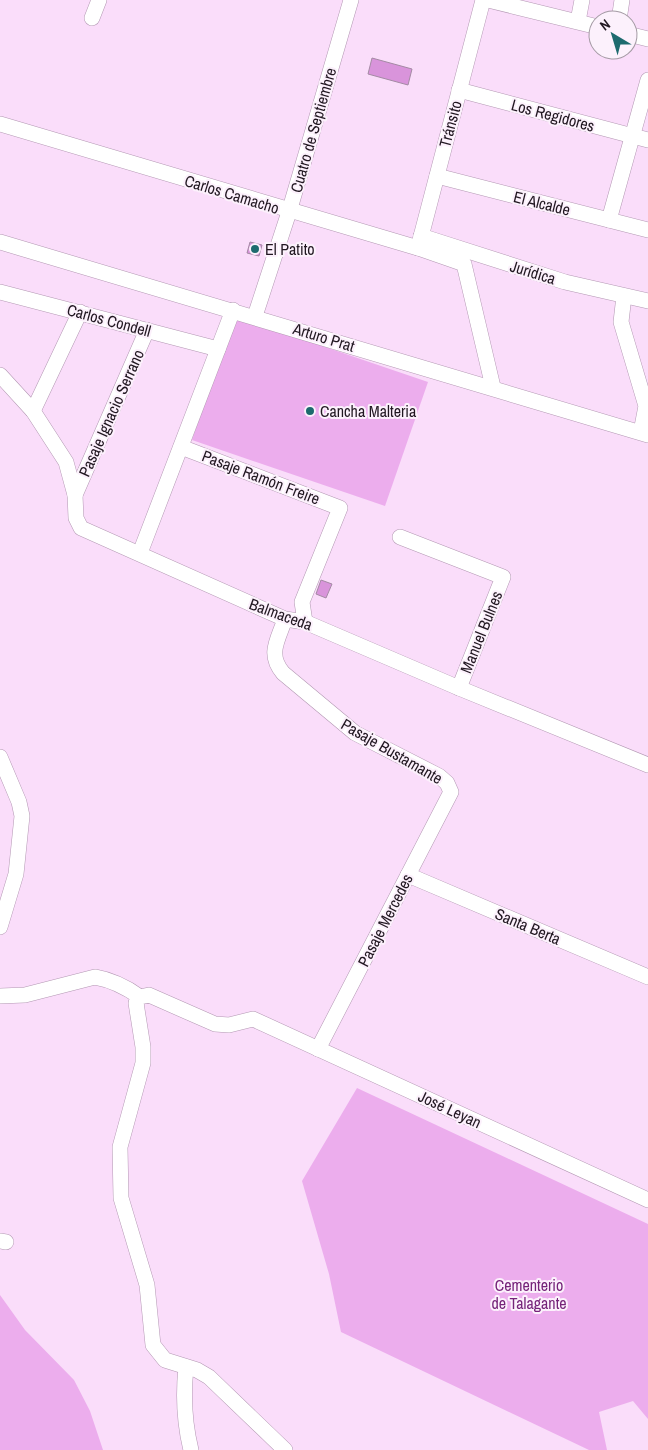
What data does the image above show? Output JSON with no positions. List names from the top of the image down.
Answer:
{
  "streets": {
    "street": [
      "Los Regidores",
      "Tránsito",
      "Cuatro de Septiembre",
      "Carlos Camacho",
      "El Alcalde",
      "Jurídica",
      "Carlos Condell",
      "Arturo Prat",
      "Pasaje Ignacio Serrano",
      "Pasaje Ramón Freire",
      "Balmaceda",
      "Manuel Bulnes",
      "Pasaje Bustamante",
      "Pasaje Mercedes",
      "Santa Berta",
      "José Leyan"
    ]
  },
  "crossings": [
    ["Los Regidores", "Tránsito"],
    ["Tránsito", "Carlos Camacho"],
    ["Tránsito", "El Alcalde"],
    ["Tránsito", "Jurídica"],
    ["Cuatro de Septiembre", "Carlos Camacho"],
    ["Cuatro de Septiembre", "Arturo Prat"],
    ["Carlos Camacho", "Jurídica"],
    ["Carlos Camacho", "Arturo Prat"],
    ["Carlos Condell", "Pasaje Ignacio Serrano"],
    ["Pasaje Ignacio Serrano", "Balmaceda"],
    ["Pasaje Ramón Freire", "Balmaceda"],
    ["Balmaceda", "Manuel Bulnes"],
    ["Balmaceda", "Pasaje Bustamante"],
    ["Pasaje Bustamante", "Pasaje Mercedes"],
    ["Pasaje Mercedes", "Santa Berta"],
    ["Pasaje Mercedes", "José Leyan"]
  ],
  "parks": ["Cementerio de Talagante"],
  "places": ["El Patito", "Cancha Malteria"],
  "north": "top left"
}
